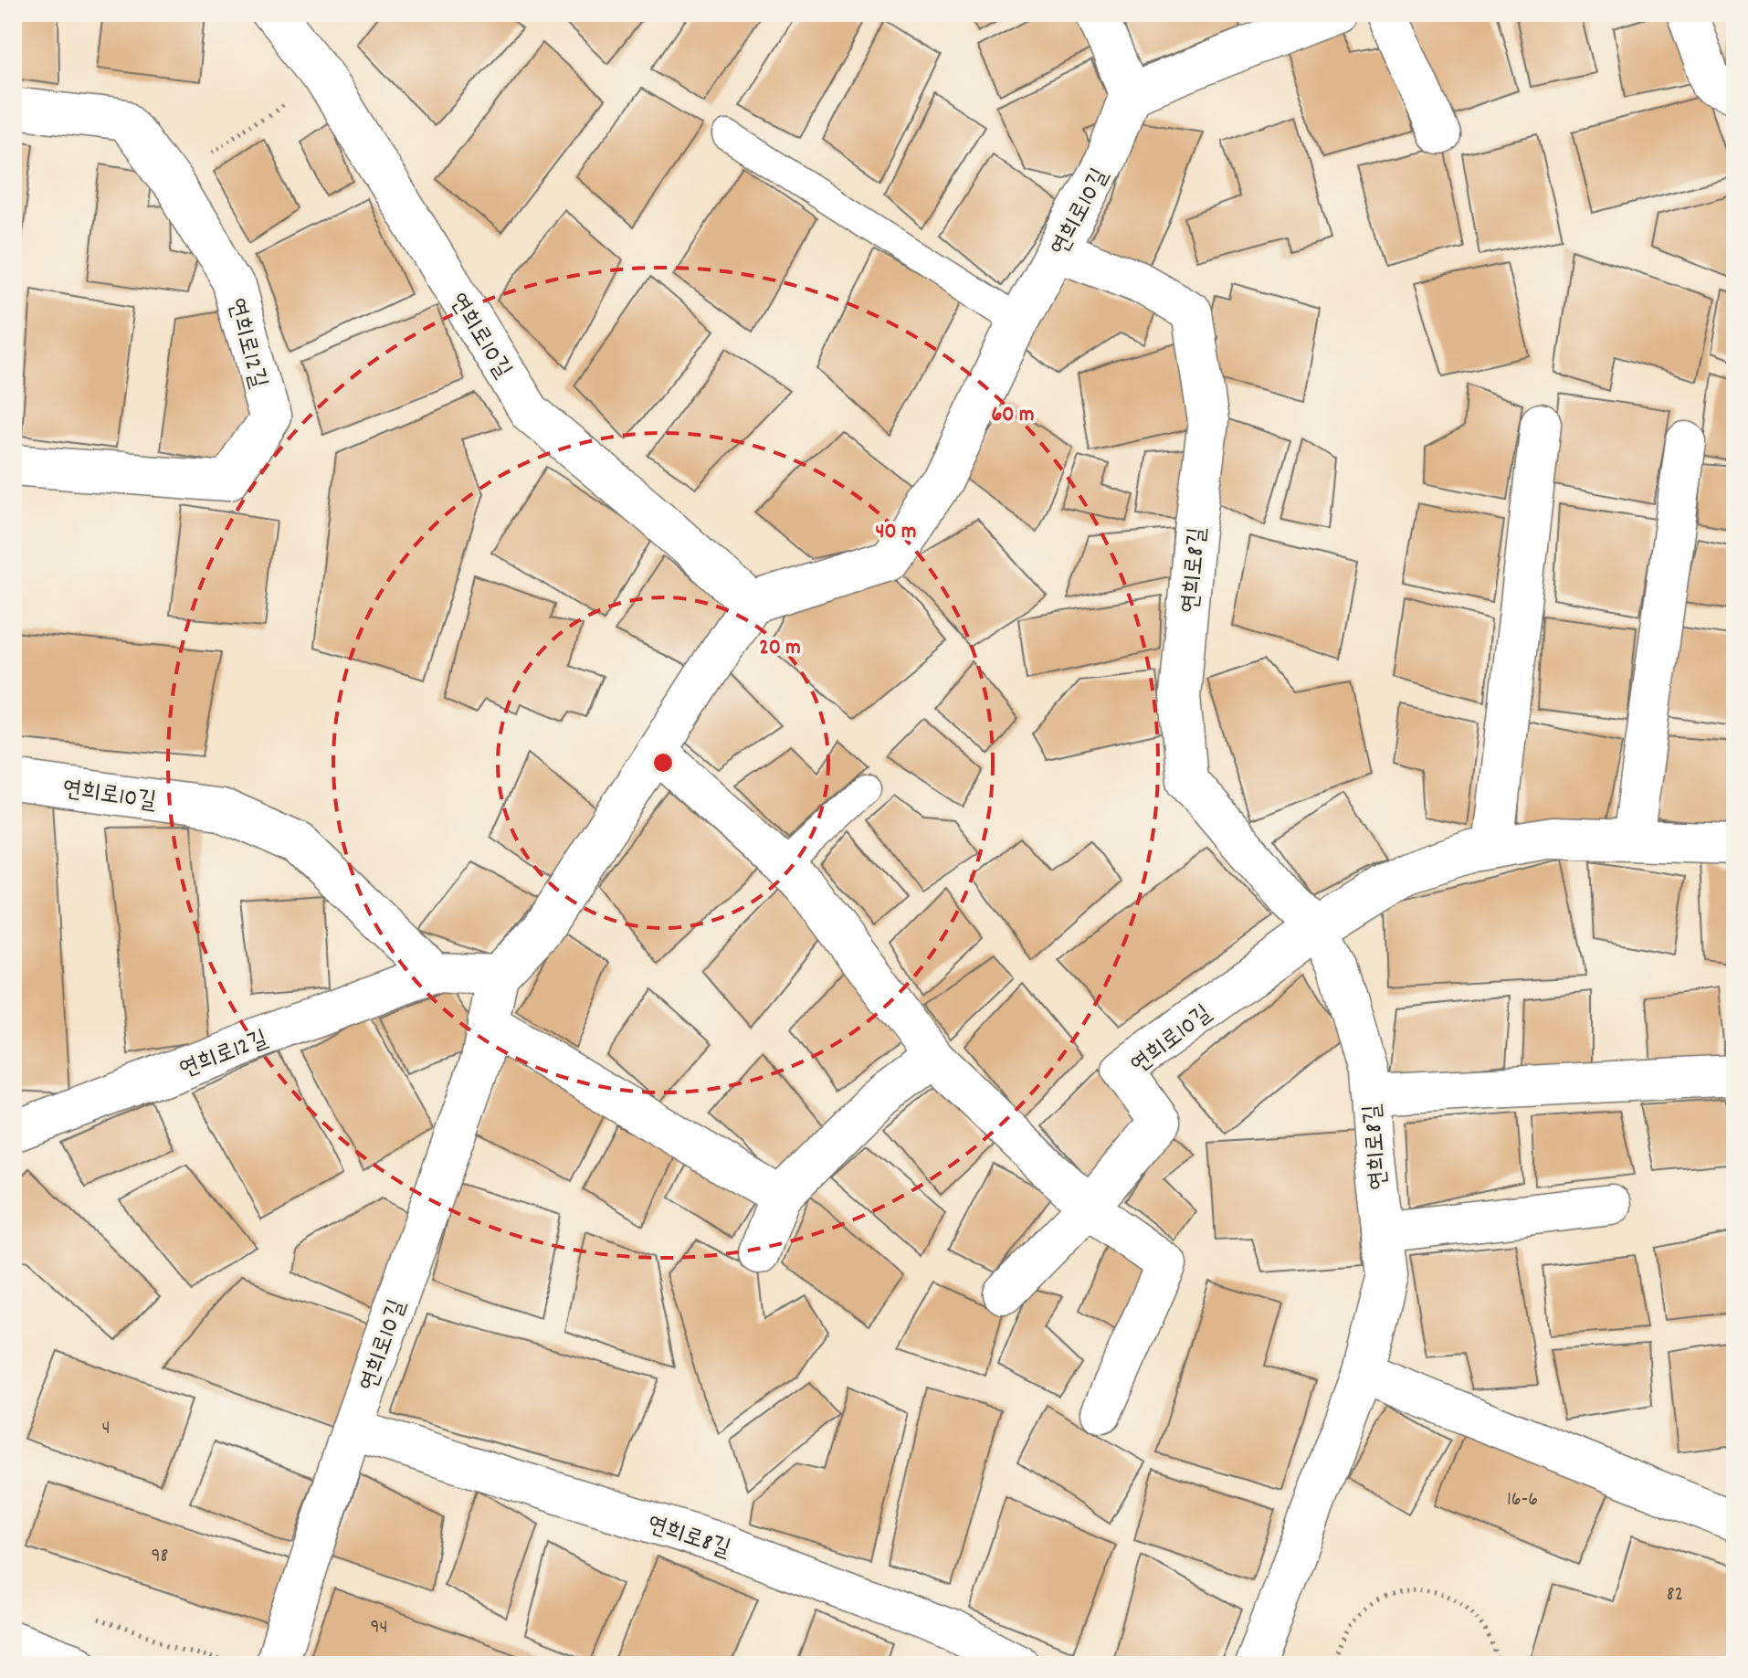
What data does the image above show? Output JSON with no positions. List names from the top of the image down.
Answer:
{
  "streets": {
    "street": ["연희로10길", "연희로12길", "연희로8길"]
  },
  "crossings": [
    ["연희로10길", "연희로12길"],
    ["연희로10길", "연희로8길"]
  ],
  "house_numbers": [
    "4",
    "16-6",
    "98",
    "82",
    "94"
  ],
  "rings": ["60 m", "40 m", "20 m"]
}
